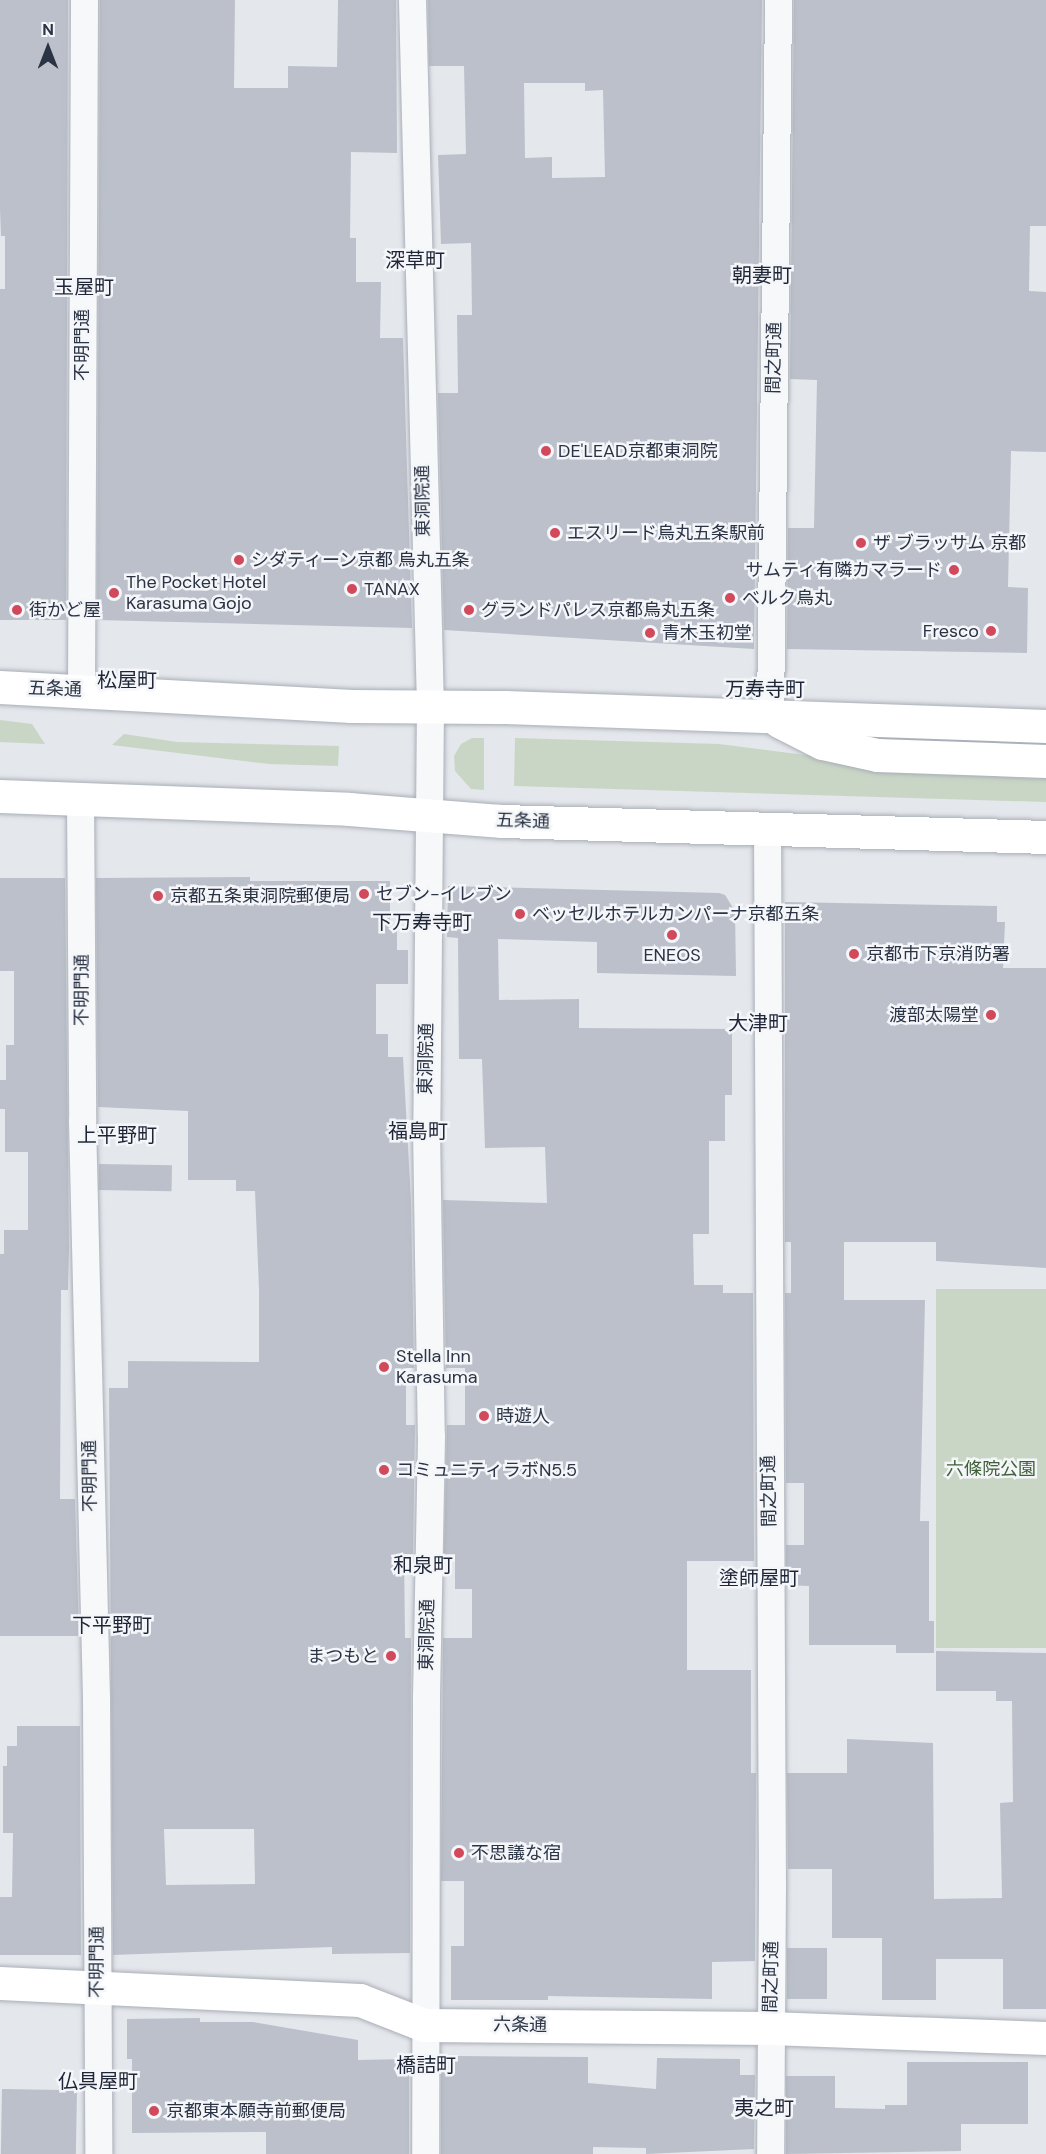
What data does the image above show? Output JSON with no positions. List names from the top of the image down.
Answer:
{
  "streets": {
    "main road": ["五条通", "六条通"],
    "street": ["不明門通", "間之町通", "東洞院通"]
  },
  "crossings": [
    ["不明門通", "五条通"],
    ["不明門通", "六条通"],
    ["間之町通", "五条通"],
    ["間之町通", "六条通"],
    ["東洞院通", "五条通"],
    ["東洞院通", "六条通"]
  ],
  "districts": [
    "深草町",
    "朝妻町",
    "玉屋町",
    "松屋町",
    "万寿寺町",
    "下万寿寺町",
    "大津町",
    "福島町",
    "上平野町",
    "和泉町",
    "塗師屋町",
    "下平野町",
    "橋詰町",
    "仏具屋町",
    "夷之町"
  ],
  "parks": ["六條院公園"],
  "places": [
    "DE'LEAD京都東洞院",
    "エスリード烏丸五条駅前",
    "ザ ブラッサム 京都",
    "シダティーン京都 烏丸五条",
    "サムティ有隣カマラード",
    "TANAX",
    "The Pocket Hotel Karasuma Gojo",
    "ベルク烏丸",
    "街かど屋",
    "グランドパレス京都烏丸五条",
    "Fresco",
    "青木玉初堂",
    "セブン-イレブン",
    "京都五条東洞院郵便局",
    "ベッセルホテルカンパーナ京都五条",
    "ENEOS",
    "京都市下京消防署",
    "渡部太陽堂",
    "Stella Inn Karasuma",
    "時遊人",
    "コミュニティラボN5.5",
    "まつもと",
    "不思議な宿",
    "京都東本願寺前郵便局"
  ],
  "north": "top"
}
